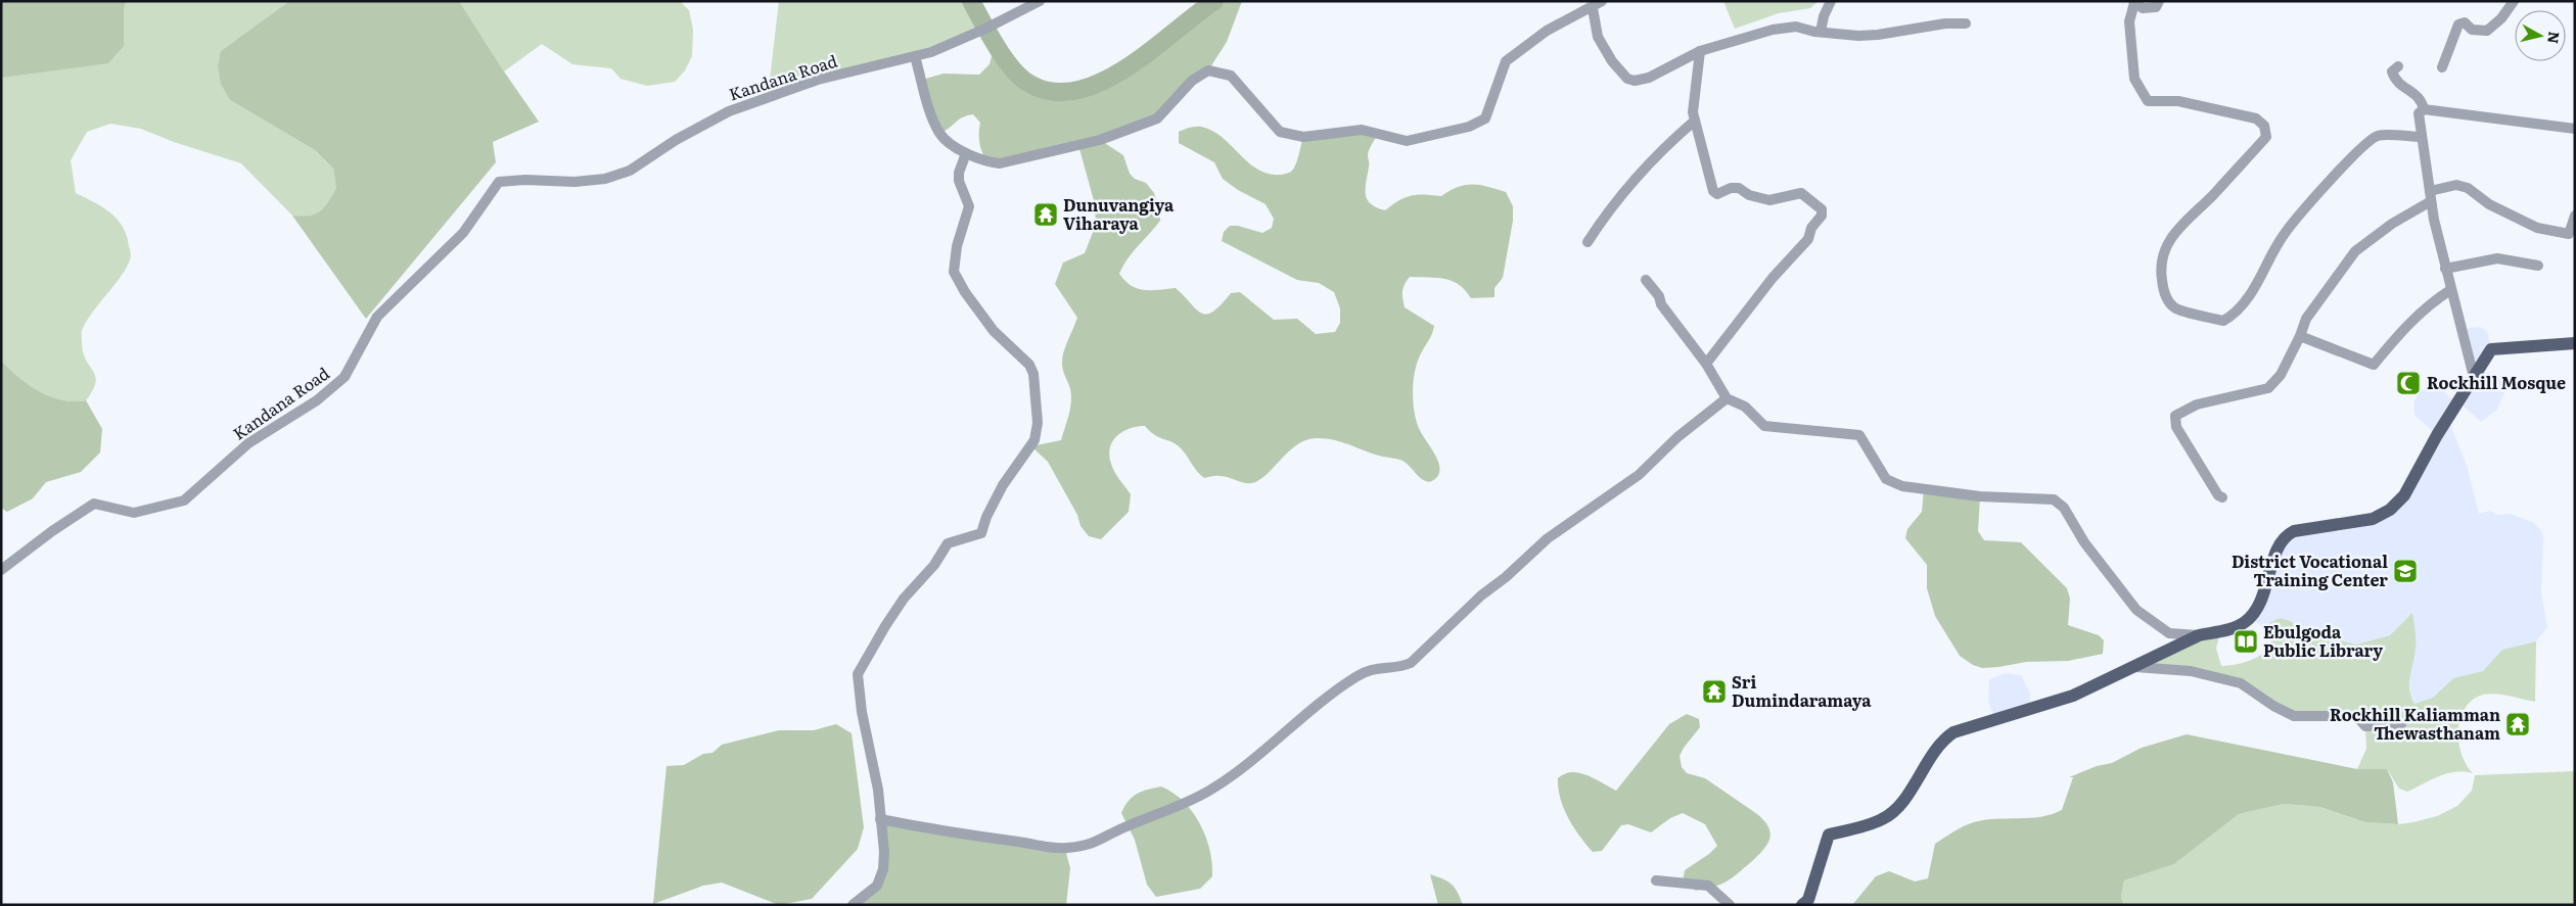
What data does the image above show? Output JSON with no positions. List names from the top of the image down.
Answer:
{
  "streets": {
    "street": ["Kandana Road"]
  },
  "places": {
    "temple": ["Dunuvangiya Viharaya", "Sri Dumindaramaya", "Rockhill Kaliamman Thewasthanam"],
    "mosque": ["Rockhill Mosque"],
    "school or university": ["District Vocational Training Center"],
    "library": ["Ebulgoda Public Library"]
  },
  "north": "right"
}
